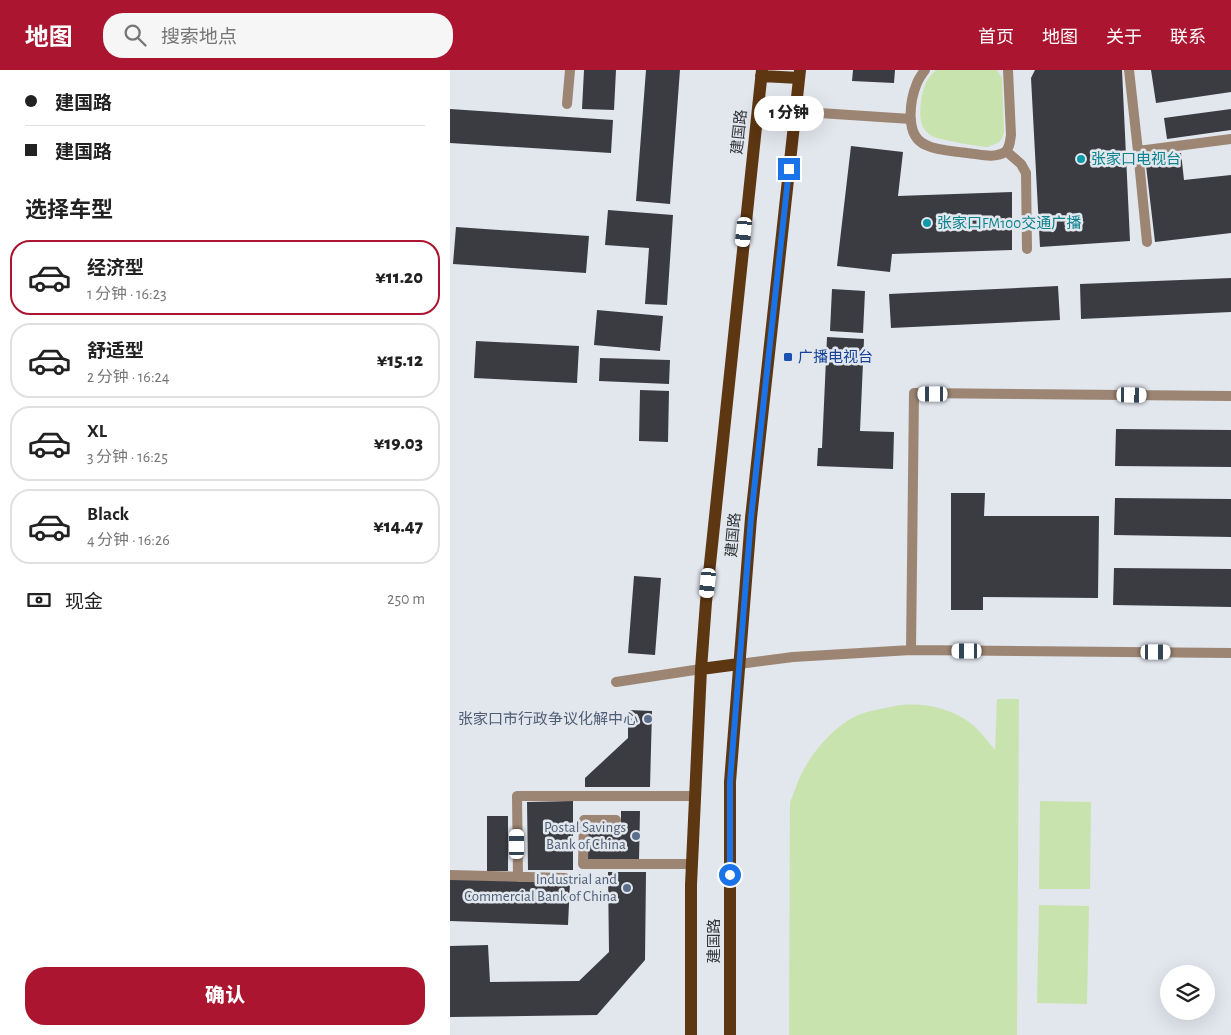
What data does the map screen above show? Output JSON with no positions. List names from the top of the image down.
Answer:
{
  "streets": {
    "main road": ["建国路"]
  },
  "places": {
    "other": [
      "张家口电视台",
      "张家口FM100交通广播",
      "张家口市行政争议化解中心",
      "Postal Savings Bank of China",
      "Industrial and Commercial Bank of China"
    ],
    "transit": ["广播电视台"]
  },
  "page": {
    "header": "地图",
    "search": "搜索地点",
    "nav": [
      "首页",
      "地图",
      "关于",
      "联系"
    ],
    "banner": ["建国路", "建国路"],
    "bubble": "1 分钟",
    "heading": "选择车型",
    "list": [
      {
        "name": "经济型",
        "note": "1 分钟 · 16:23",
        "value": "¥11.20"
      },
      {
        "name": "舒适型",
        "note": "2 分钟 · 16:24",
        "value": "¥15.12"
      },
      {
        "name": "XL",
        "note": "3 分钟 · 16:25",
        "value": "¥19.03"
      },
      {
        "name": "Black",
        "note": "4 分钟 · 16:26",
        "value": "¥14.47"
      }
    ],
    "pay": ["现金", "250 m"],
    "buttons": "确认"
  }
}
